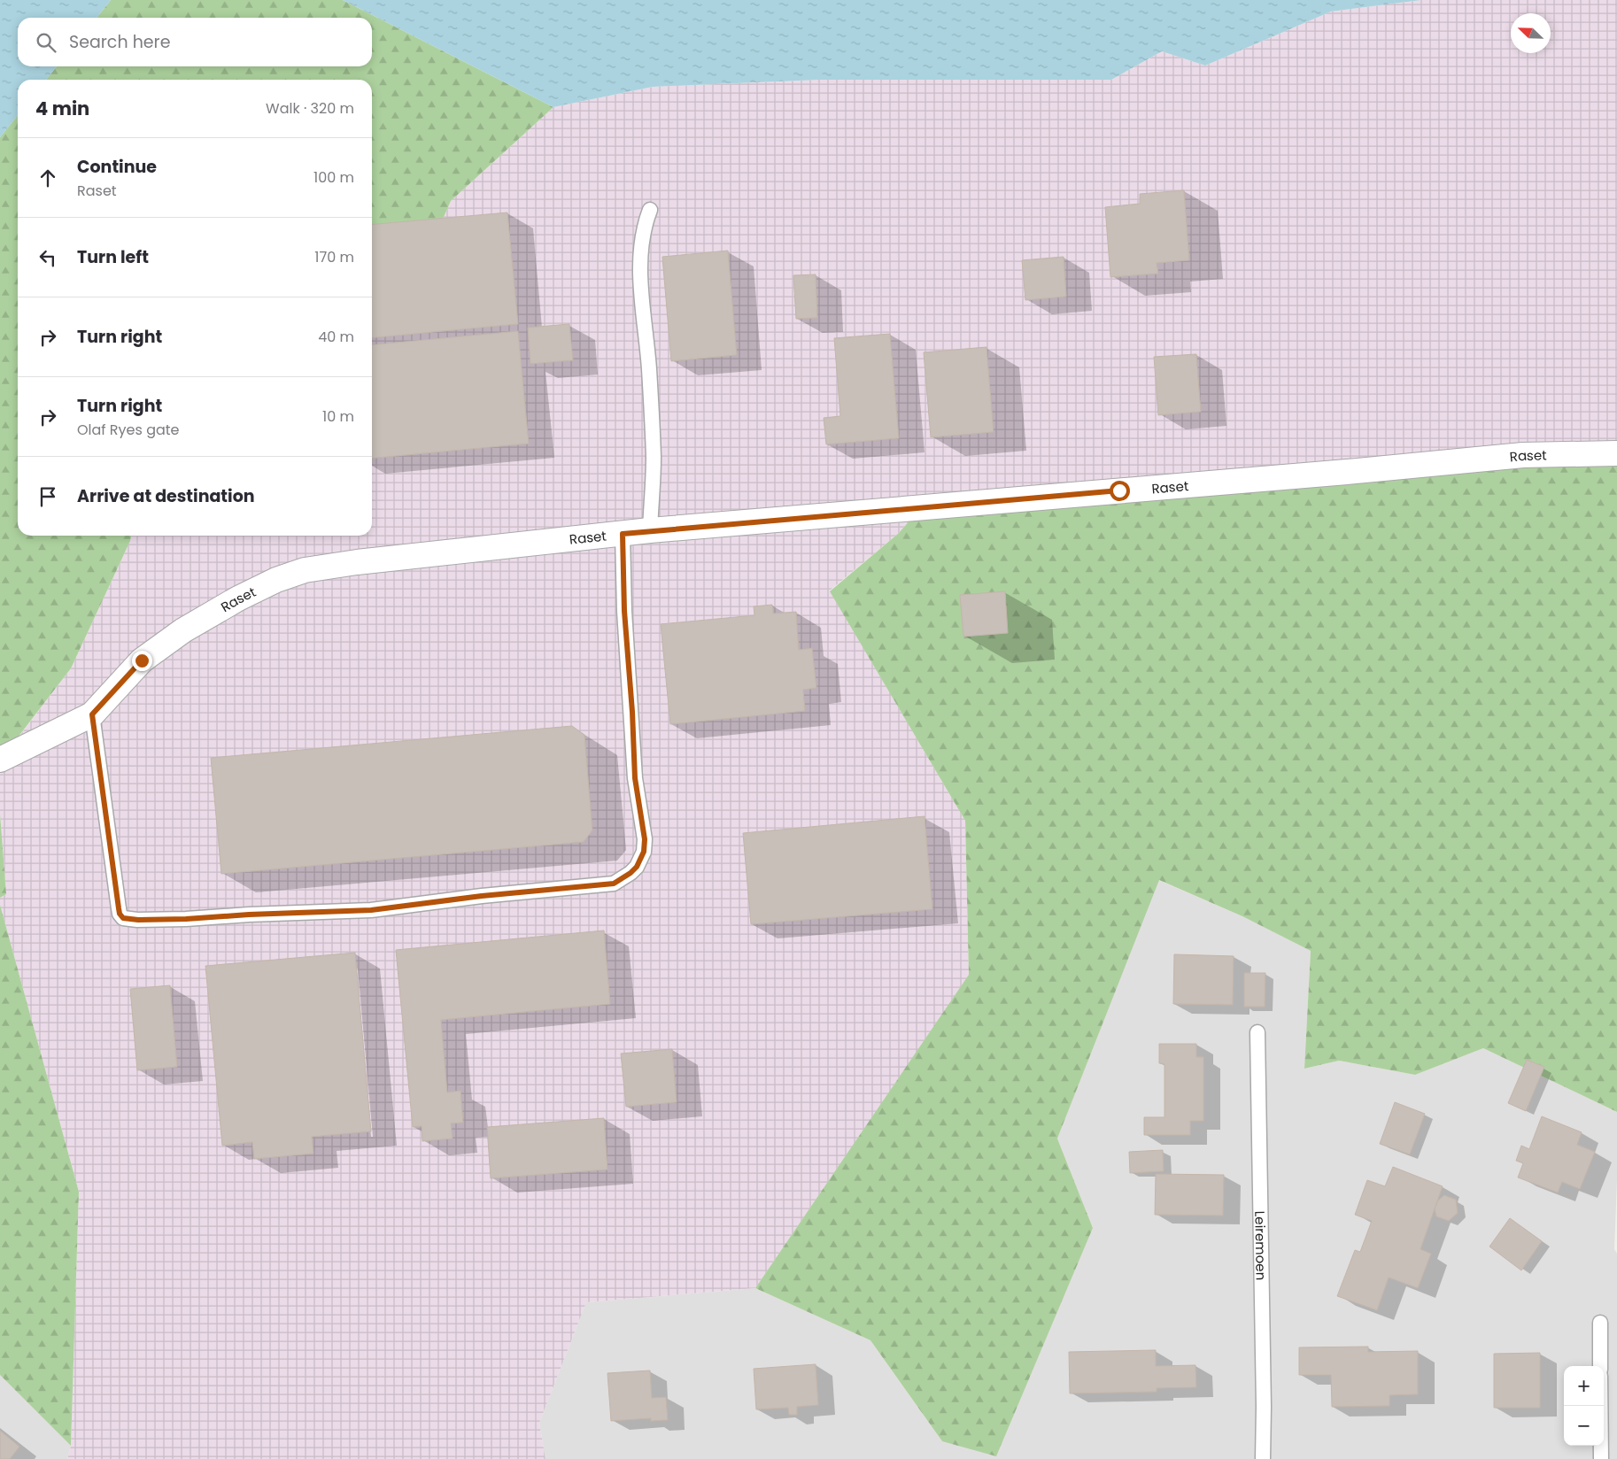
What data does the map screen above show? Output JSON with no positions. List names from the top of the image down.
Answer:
{
  "streets": {
    "street": ["Raset"],
    "lane": ["Leiremoen"]
  },
  "north": "top left",
  "page": {
    "search": "Search here",
    "heading": ["4 min", "Walk · 320 m"],
    "list": [
      ["Continue", "Raset", "100 m"],
      ["Turn left", "170 m"],
      ["Turn right", "40 m"],
      ["Turn right", "Olaf Ryes gate", "10 m"],
      "Arrive at destination"
    ],
    "map_buttons": ["+", "−"]
  }
}
